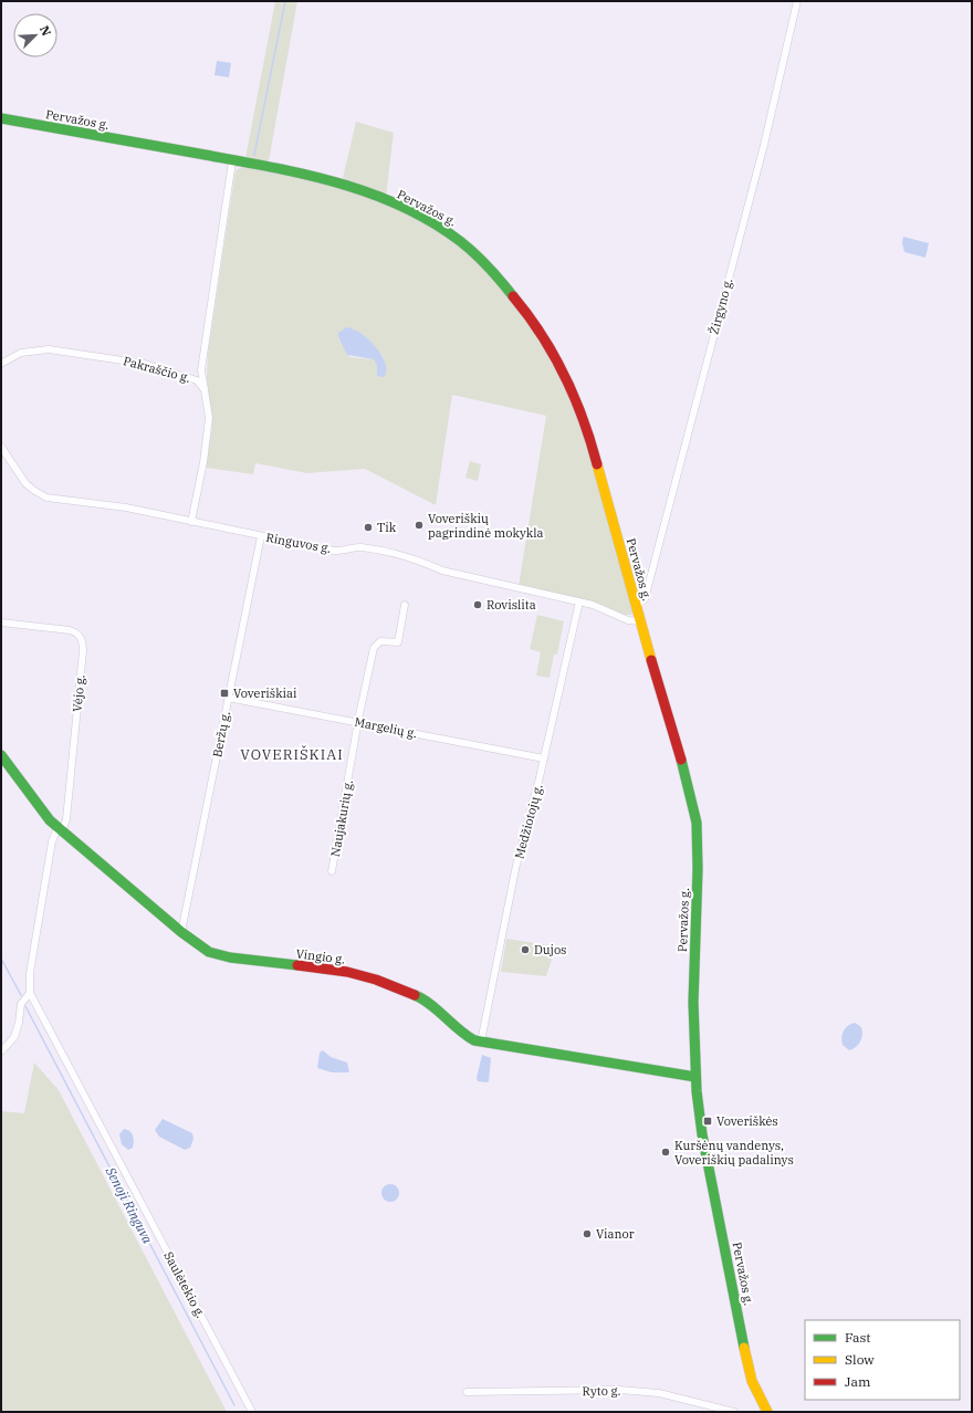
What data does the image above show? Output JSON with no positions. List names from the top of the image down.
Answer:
{
  "streets": {
    "main road": ["Pervažos g.", "Vingio g."],
    "street": [
      "Žirgyno g.",
      "Pakraščio g.",
      "Ringuvos g.",
      "Vėjo g.",
      "Margelių g.",
      "Beržų g.",
      "Naujakurių g.",
      "Medžiotojų g.",
      "Saulėtekio g.",
      "Ryto g."
    ]
  },
  "crossings": [
    ["Pervažos g.", "Žirgyno g."],
    ["Pervažos g.", "Ringuvos g."],
    ["Pervažos g.", "Vingio g."],
    ["Pakraščio g.", "Ringuvos g."],
    ["Ringuvos g.", "Beržų g."],
    ["Ringuvos g.", "Medžiotojų g."],
    ["Vėjo g.", "Vingio g."],
    ["Vėjo g.", "Saulėtekio g."],
    ["Margelių g.", "Beržų g."],
    ["Margelių g.", "Naujakurių g."],
    ["Margelių g.", "Medžiotojų g."],
    ["Beržų g.", "Vingio g."],
    ["Medžiotojų g.", "Vingio g."]
  ],
  "districts": ["VOVERIŠKIAI"],
  "water": ["Senoji Ringuva"],
  "places": {
    "other": [
      "Voveriškių pagrindinė mokykla",
      "Tik",
      "Rovislita",
      "Dujos",
      "Kuršėnų vandenys, Voveriškių padalinys",
      "Vianor"
    ],
    "transit": ["Voveriškiai", "Voveriškės"]
  },
  "legend": ["Fast", "Slow", "Jam"],
  "north": "top right"
}
